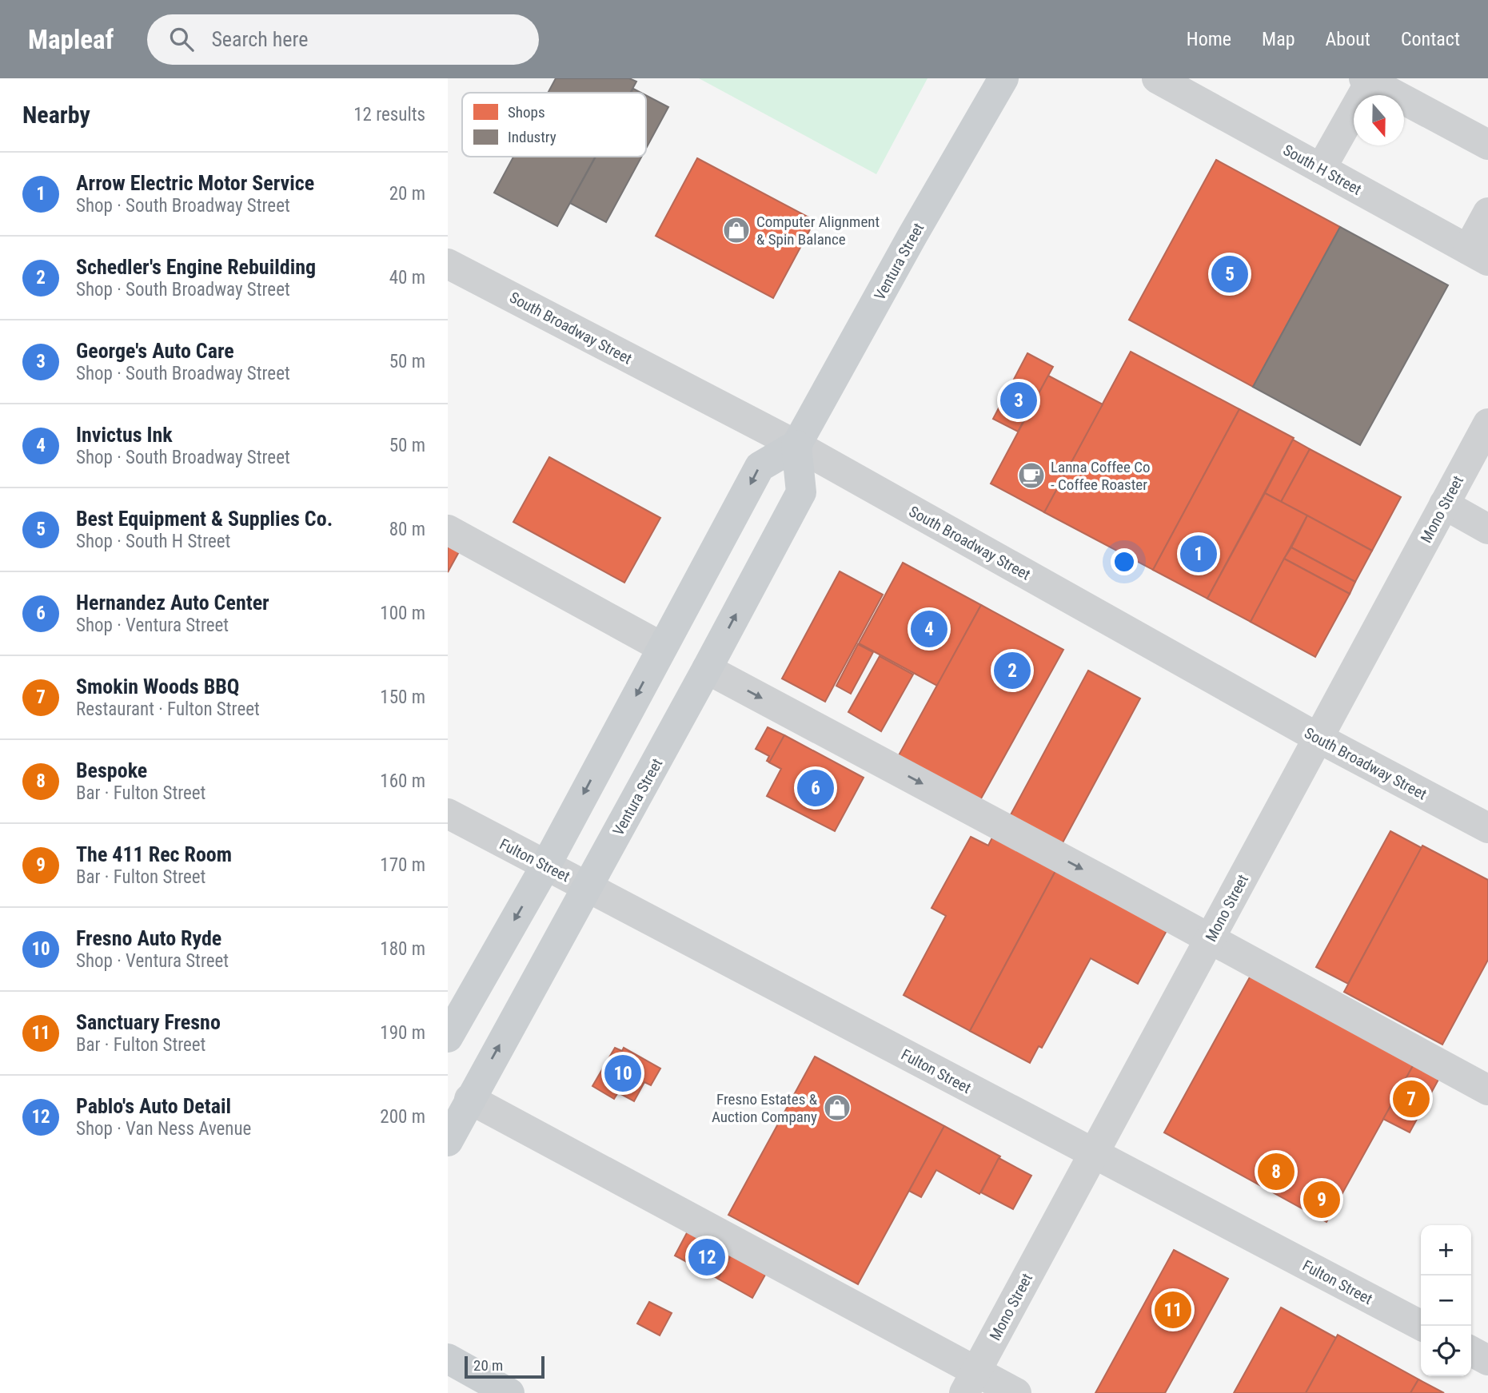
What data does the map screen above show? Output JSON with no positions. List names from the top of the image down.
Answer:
{
  "streets": {
    "main road": ["Ventura Street"],
    "street": [
      "South H Street",
      "South Broadway Street",
      "Mono Street",
      "Fulton Street"
    ]
  },
  "crossings": [
    ["Ventura Street", "South Broadway Street"],
    ["Ventura Street", "Fulton Street"],
    ["South Broadway Street", "Mono Street"],
    ["Mono Street", "Fulton Street"]
  ],
  "places": {
    "shop": ["Computer Alignment & Spin Balance", "Fresno Estates & Auction Company"],
    "cafe": ["Lanna Coffee Co - Coffee Roaster"]
  },
  "legend": ["Shops", "Industry"],
  "scale_bar": "20 m",
  "north": "bottom",
  "page": {
    "header": "Mapleaf",
    "search": "Search here",
    "nav": [
      "Home",
      "Map",
      "About",
      "Contact"
    ],
    "heading": ["Nearby", "12 results"],
    "list": [
      {
        "mark": "1",
        "name": "Arrow Electric Motor Service",
        "note": "Shop · South Broadway Street",
        "value": "20 m"
      },
      {
        "mark": "2",
        "name": "Schedler's Engine Rebuilding",
        "note": "Shop · South Broadway Street",
        "value": "40 m"
      },
      {
        "mark": "3",
        "name": "George's Auto Care",
        "note": "Shop · South Broadway Street",
        "value": "50 m"
      },
      {
        "mark": "4",
        "name": "Invictus Ink",
        "note": "Shop · South Broadway Street",
        "value": "50 m"
      },
      {
        "mark": "5",
        "name": "Best Equipment & Supplies Co.",
        "note": "Shop · South H Street",
        "value": "80 m"
      },
      {
        "mark": "6",
        "name": "Hernandez Auto Center",
        "note": "Shop · Ventura Street",
        "value": "100 m"
      },
      {
        "mark": "7",
        "name": "Smokin Woods BBQ",
        "note": "Restaurant · Fulton Street",
        "value": "150 m"
      },
      {
        "mark": "8",
        "name": "Bespoke",
        "note": "Bar · Fulton Street",
        "value": "160 m"
      },
      {
        "mark": "9",
        "name": "The 411 Rec Room",
        "note": "Bar · Fulton Street",
        "value": "170 m"
      },
      {
        "mark": "10",
        "name": "Fresno Auto Ryde",
        "note": "Shop · Ventura Street",
        "value": "180 m"
      },
      {
        "mark": "11",
        "name": "Sanctuary Fresno",
        "note": "Bar · Fulton Street",
        "value": "190 m"
      },
      {
        "mark": "12",
        "name": "Pablo's Auto Detail",
        "note": "Shop · Van Ness Avenue",
        "value": "200 m"
      }
    ],
    "pins": [
      "5",
      "3",
      "1",
      "4",
      "2",
      "6",
      "10",
      "7",
      "8",
      "9",
      "12",
      "11"
    ],
    "map_buttons": ["+", "−"],
    "scale": "20 m"
  }
}
